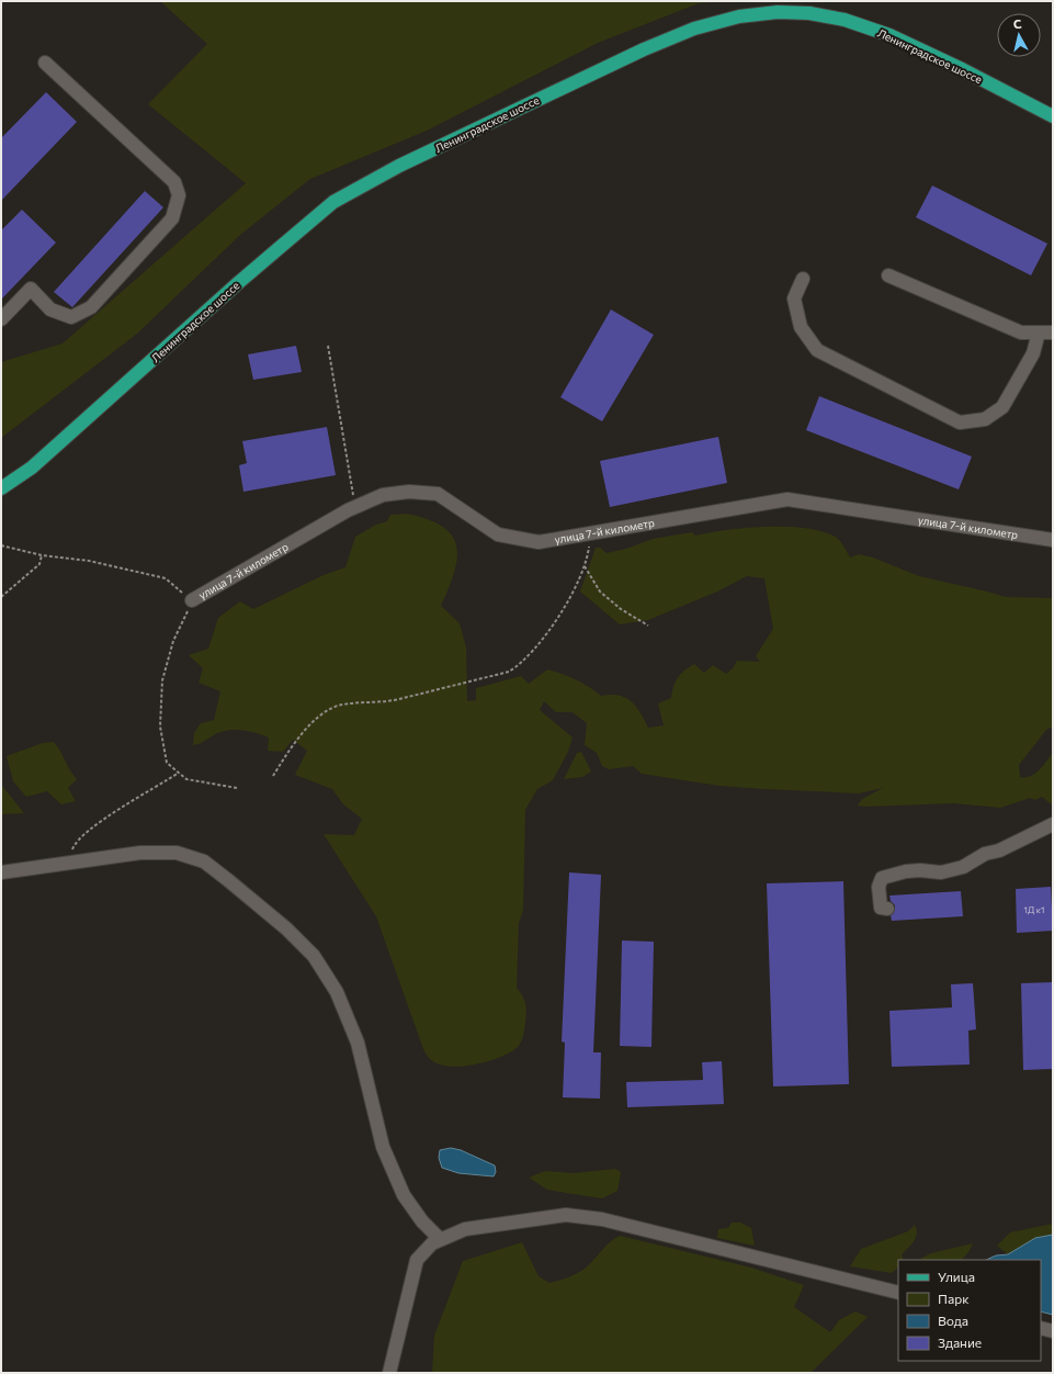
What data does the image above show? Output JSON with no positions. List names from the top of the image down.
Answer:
{
  "streets": {
    "main road": ["Ленинградское шоссе"],
    "lane": ["улица 7-й километр"]
  },
  "house_numbers": ["1Д к1"],
  "legend": [
    "Улица",
    "Парк",
    "Вода",
    "Здание"
  ],
  "north": "top"
}
